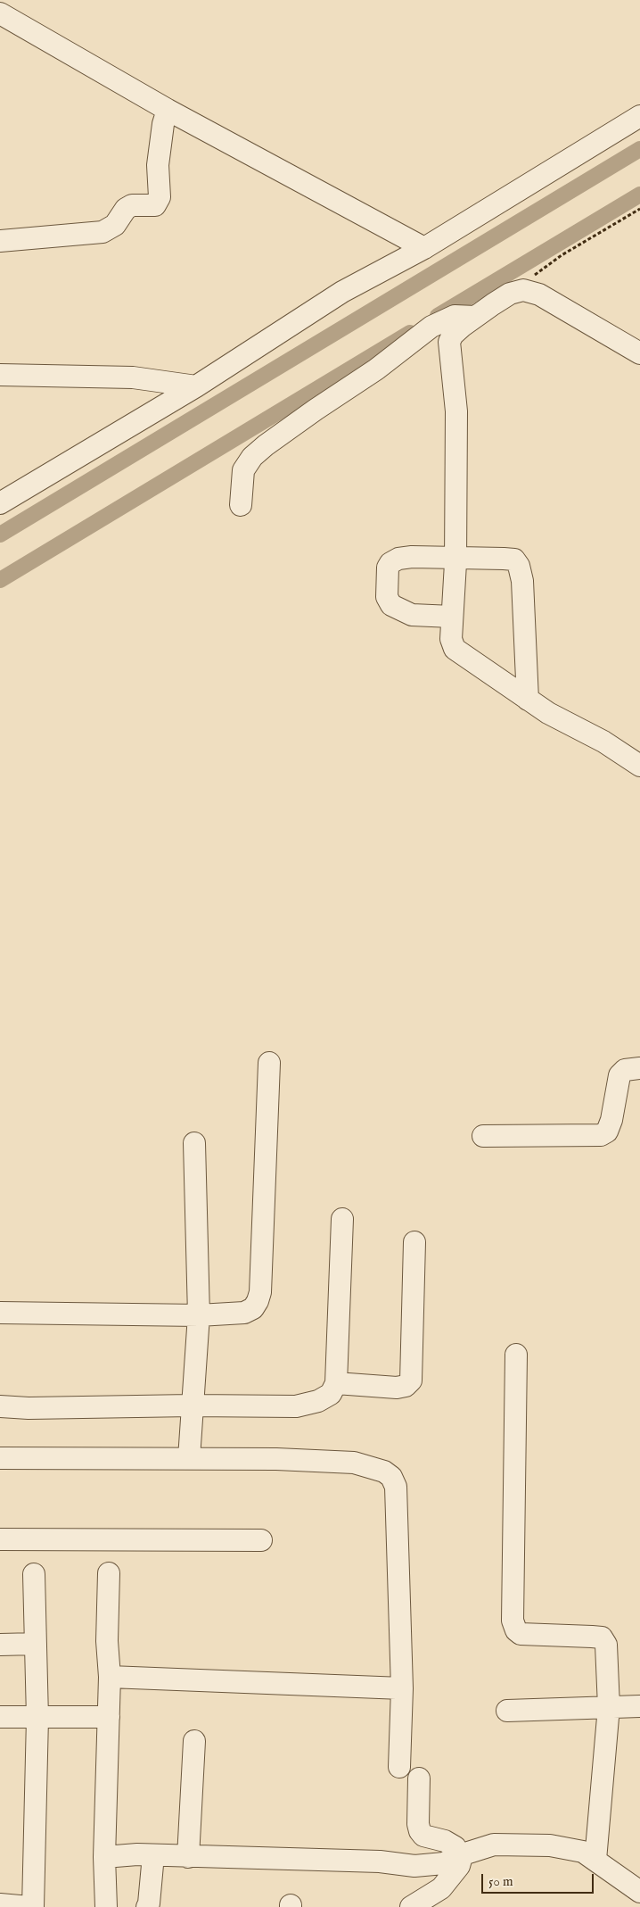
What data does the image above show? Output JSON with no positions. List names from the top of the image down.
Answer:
{
  "scale_bar": "50 m"
}
